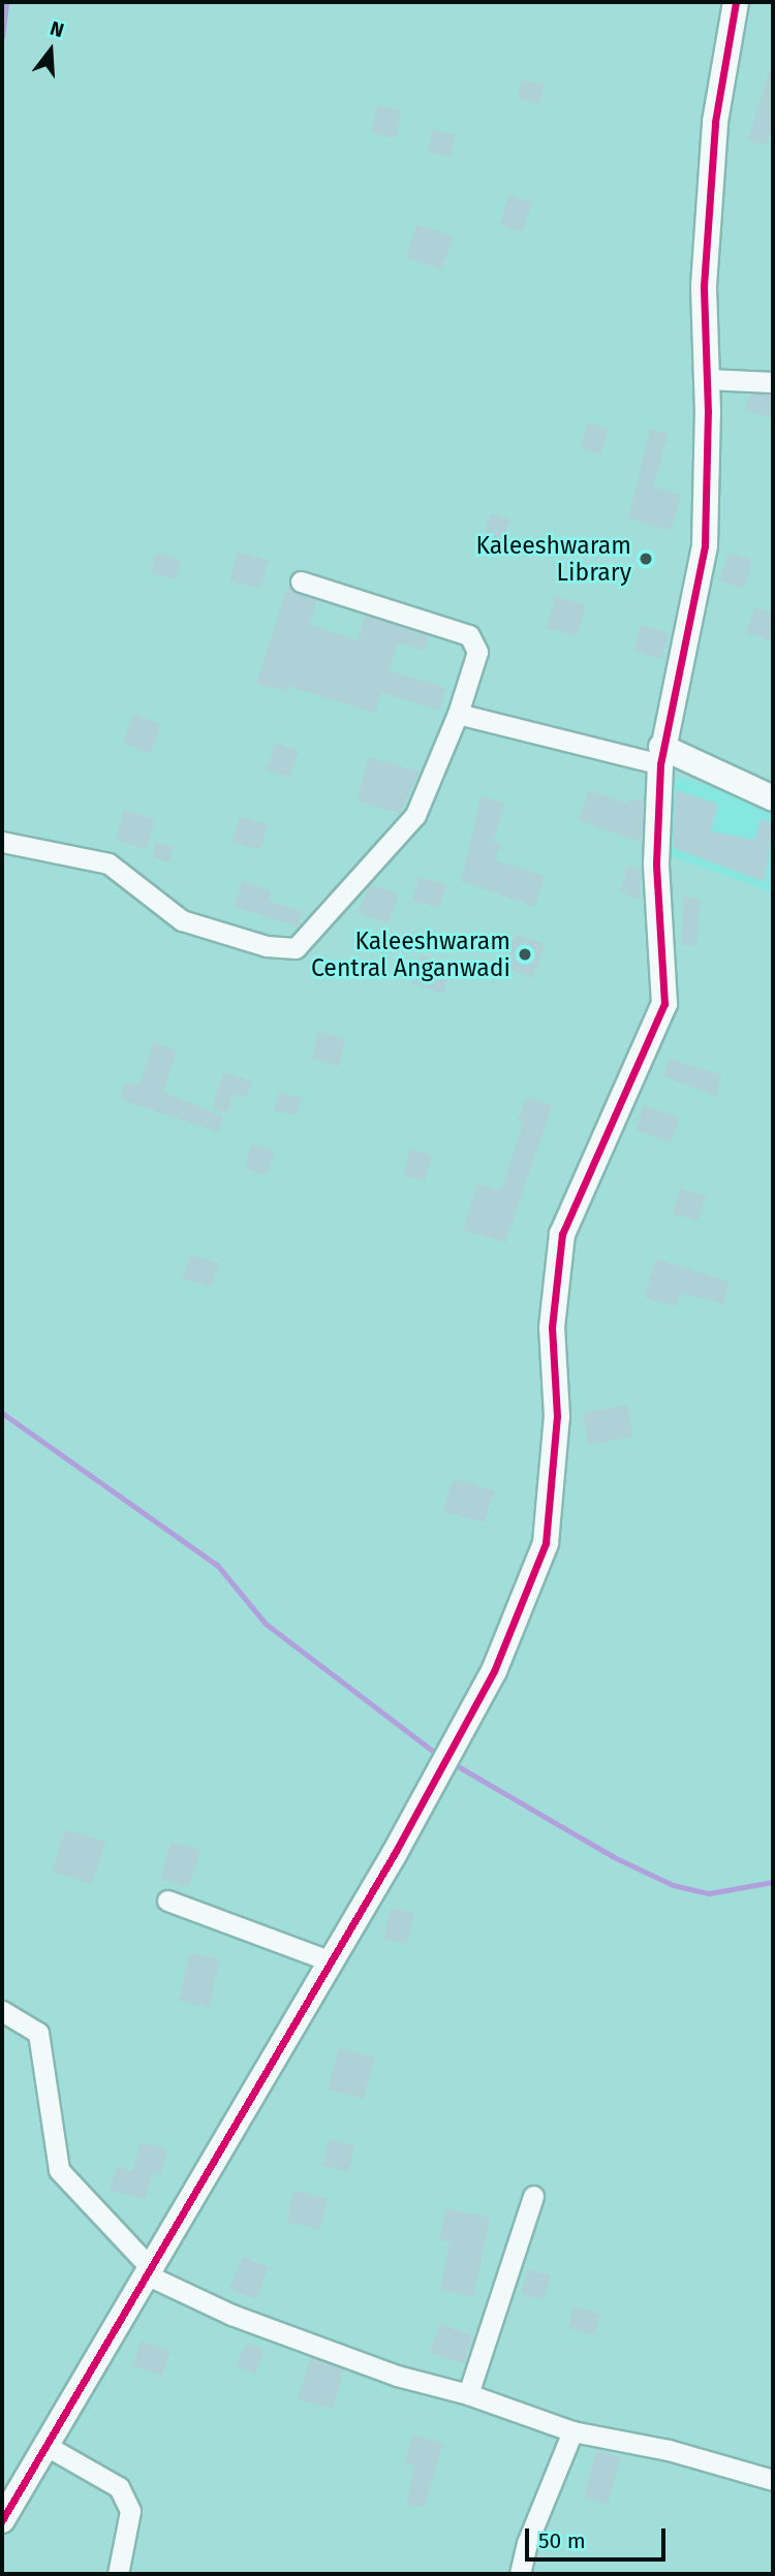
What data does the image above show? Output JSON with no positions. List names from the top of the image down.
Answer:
{
  "places": ["Kaleeshwaram Library", "Kaleeshwaram Central Anganwadi"],
  "scale_bar": "50 m",
  "north": "top"
}
